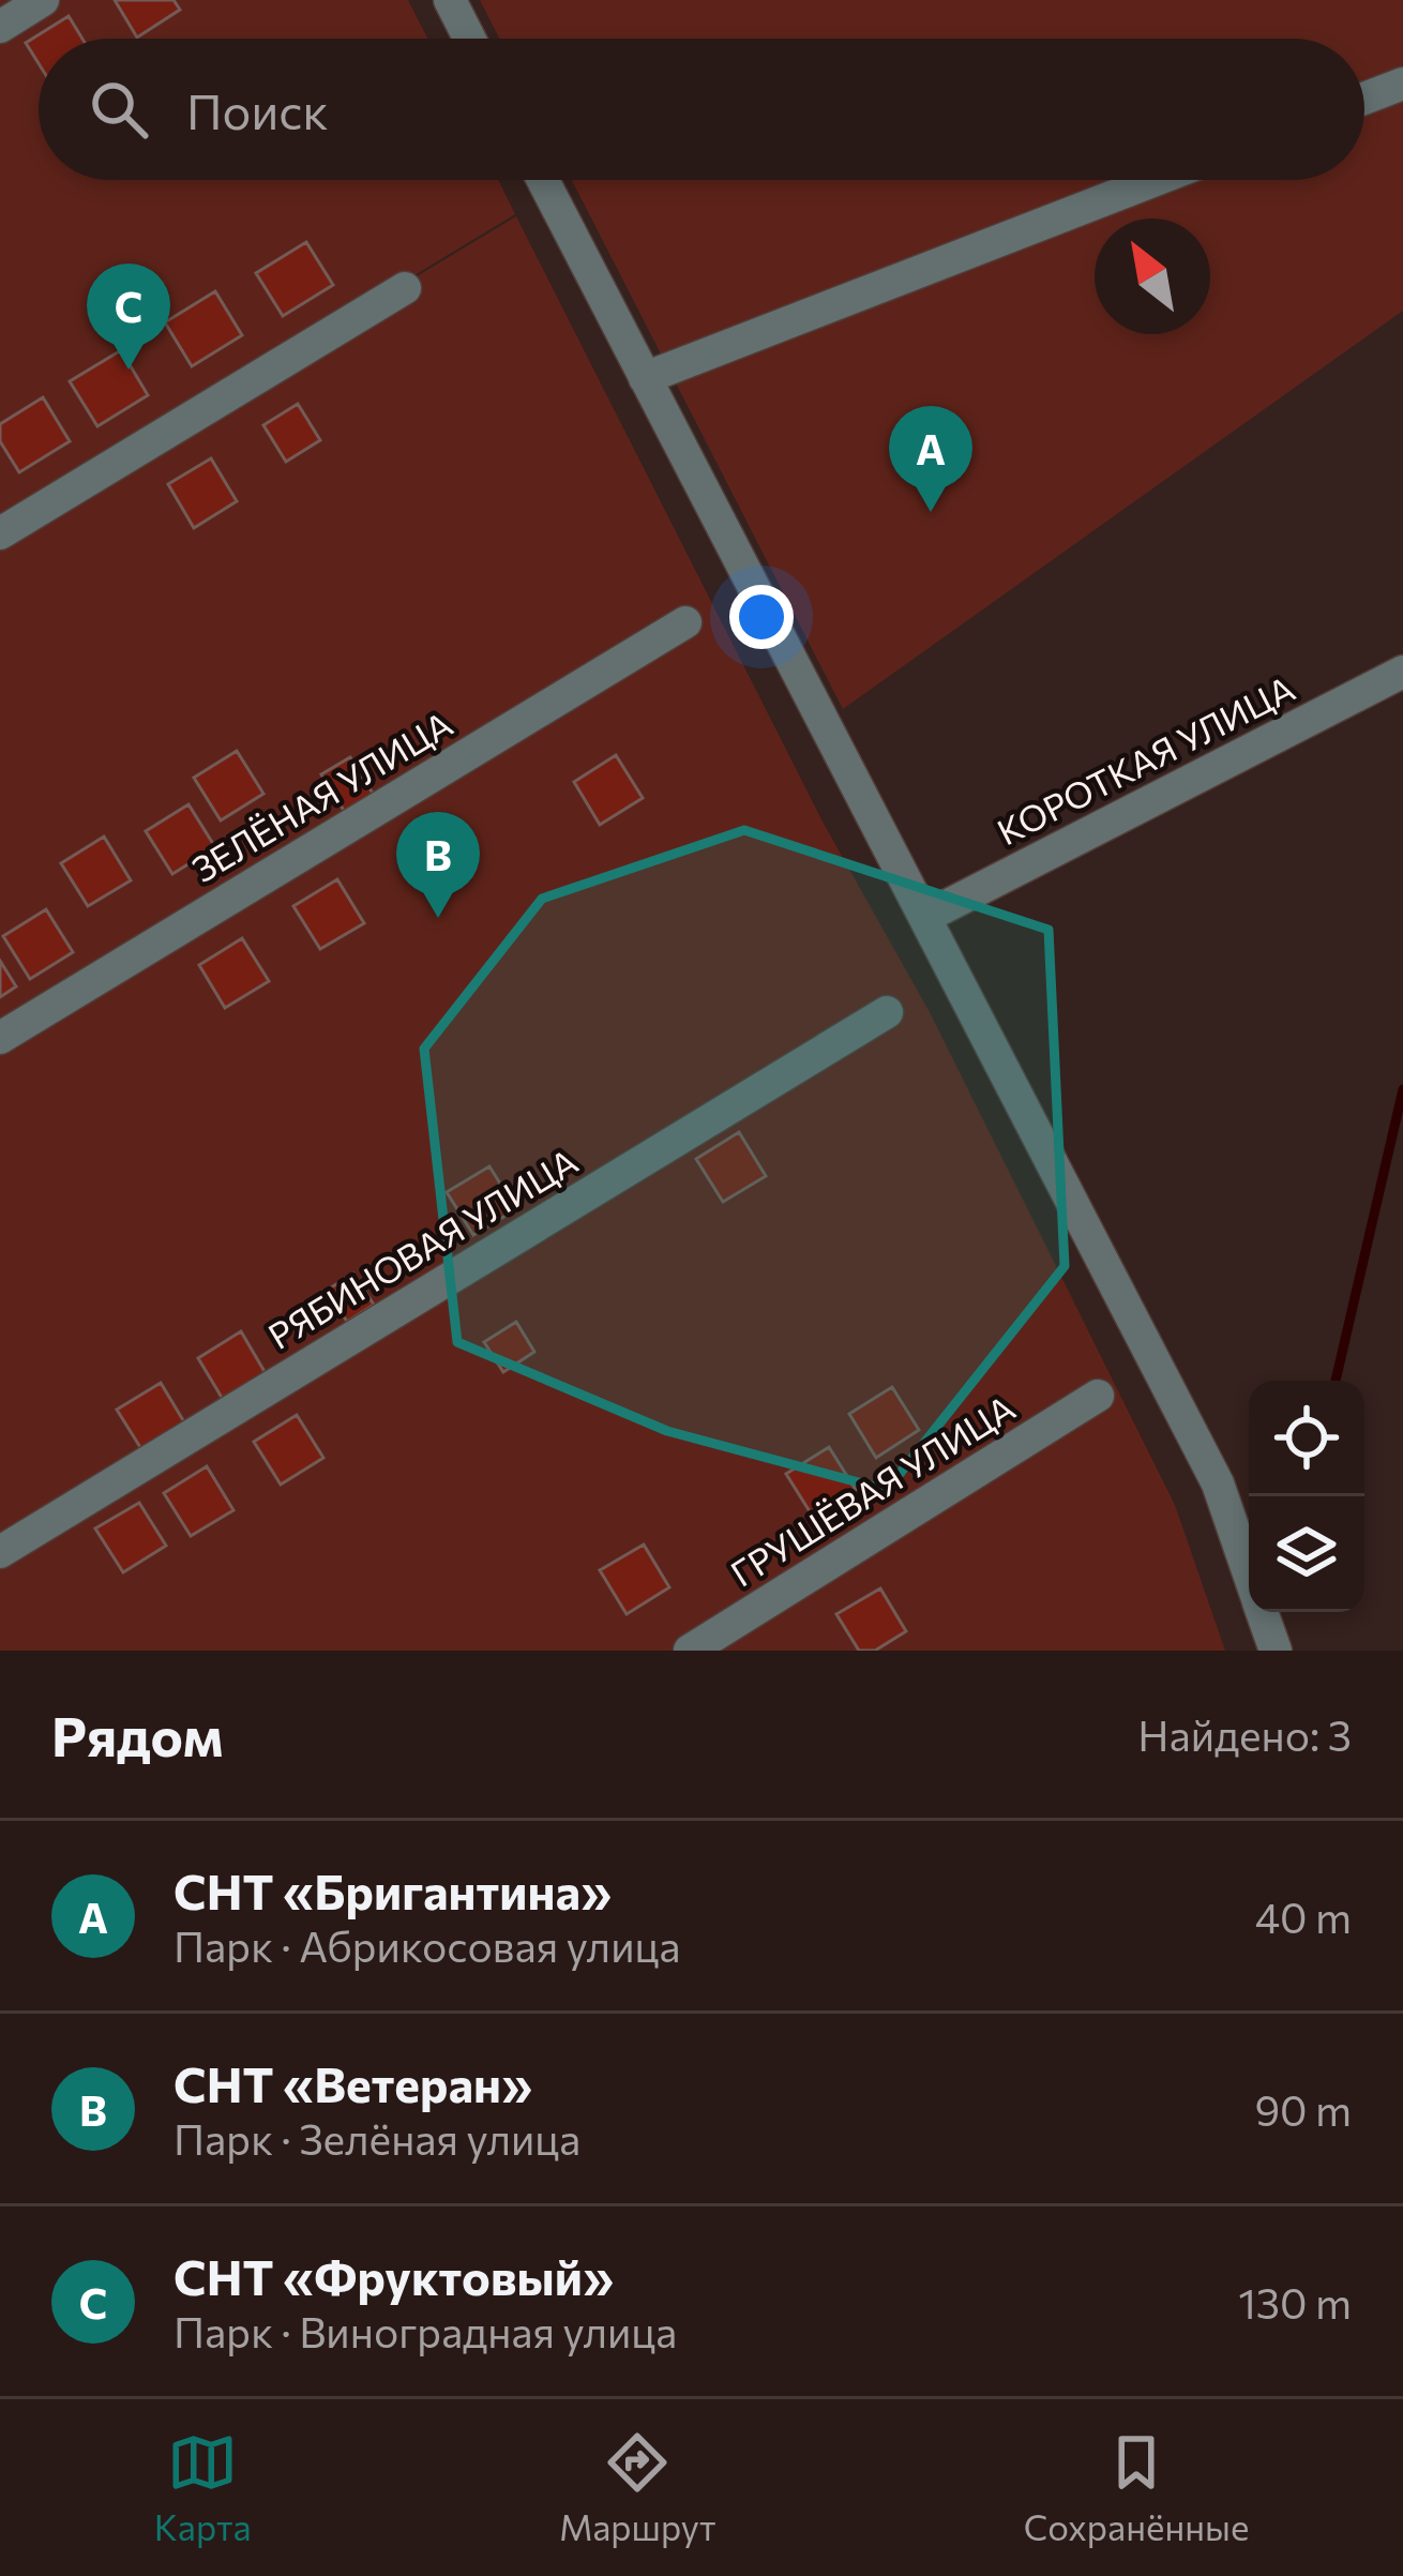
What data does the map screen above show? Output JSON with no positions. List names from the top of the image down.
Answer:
{
  "streets": {
    "street": [
      "КОРОТКАЯ УЛИЦА",
      "ЗЕЛЁНАЯ УЛИЦА",
      "РЯБИНОВАЯ УЛИЦА",
      "ГРУШЁВАЯ УЛИЦА"
    ]
  },
  "north": "top left",
  "page": {
    "search": "Поиск",
    "pins": ["C", "A", "B"],
    "heading": ["Рядом", "Найдено: 3"],
    "list": [
      {
        "mark": "A",
        "name": "СНТ «Бригантина»",
        "note": "Парк · Абрикосовая улица",
        "value": "40 m"
      },
      {
        "mark": "B",
        "name": "СНТ «Ветеран»",
        "note": "Парк · Зелёная улица",
        "value": "90 m"
      },
      {
        "mark": "C",
        "name": "СНТ «Фруктовый»",
        "note": "Парк · Виноградная улица",
        "value": "130 m"
      }
    ],
    "nav": ["Карта", "Маршрут", "Сохранённые"]
  }
}
